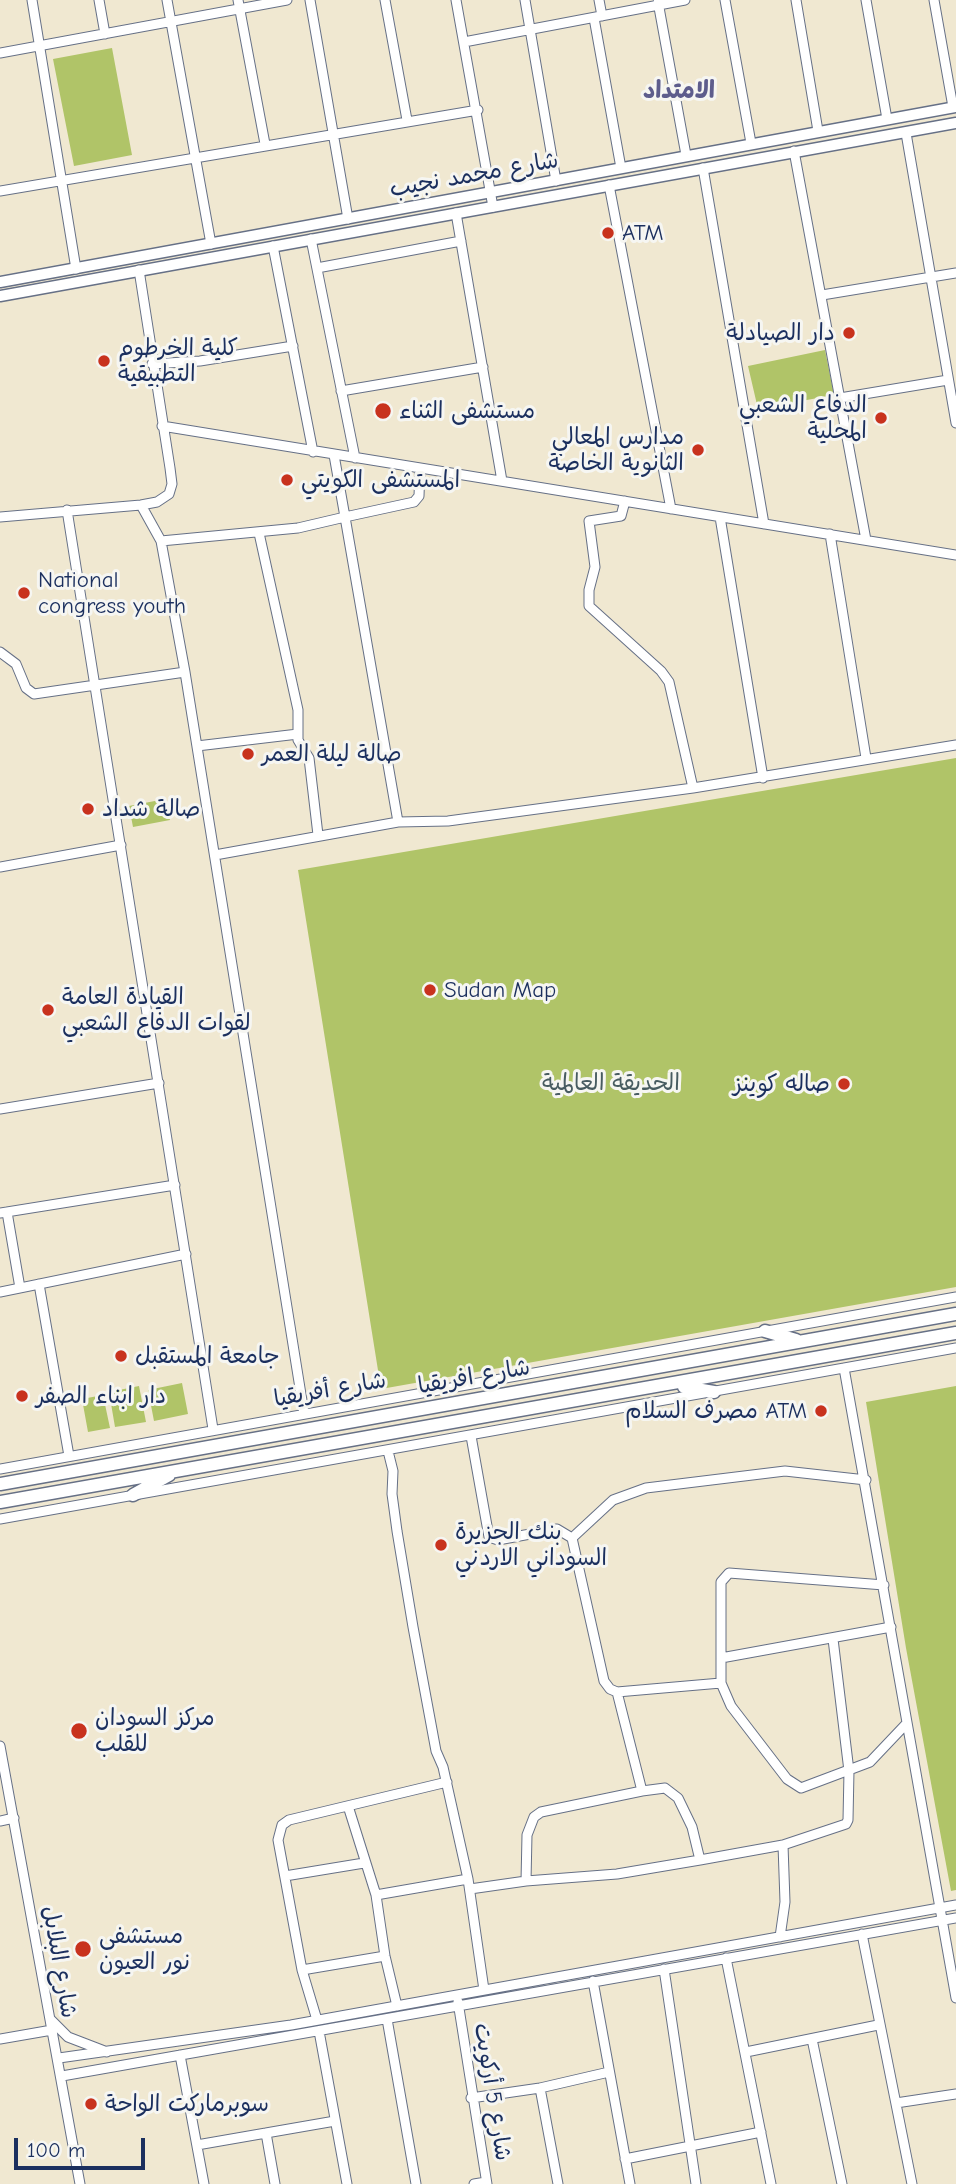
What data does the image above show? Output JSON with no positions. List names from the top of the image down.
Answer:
{
  "streets": {
    "highway": ["شارع افريقيا"],
    "main road": ["شارع محمد نجيب"],
    "street": ["شارع أفريقيا", "شارع البلابل", "شارع 5 أركويت"]
  },
  "crossings": [
    ["شارع افريقيا", "شارع أفريقيا"]
  ],
  "districts": ["الامتداد"],
  "parks": ["الحديقة العالمية"],
  "places": [
    "ATM",
    "دار الصيادلة",
    "كلية الخرطوم التطبيقية",
    "مستشفى الثناء",
    "الدفاع الشعبي المحلية",
    "مدارس المعالي الثانوية الخاصة",
    "المستشفى الكويتي",
    "National congress youth",
    "صالة ليلة العمر",
    "صالة شداد",
    "Sudan Map",
    "القيادة العامة لقوات الدفاع الشعبي",
    "صاله كوينز",
    "جامعة المستقبل",
    "دار ابناء الصفر",
    "مصرف السلام ATM",
    "بنك الجزيرة السوداني الاردني",
    "مركز السودان للقلب",
    "مستشفى نور العيون",
    "سوبرماركت الواحة"
  ],
  "scale_bar": "100 m"
}
